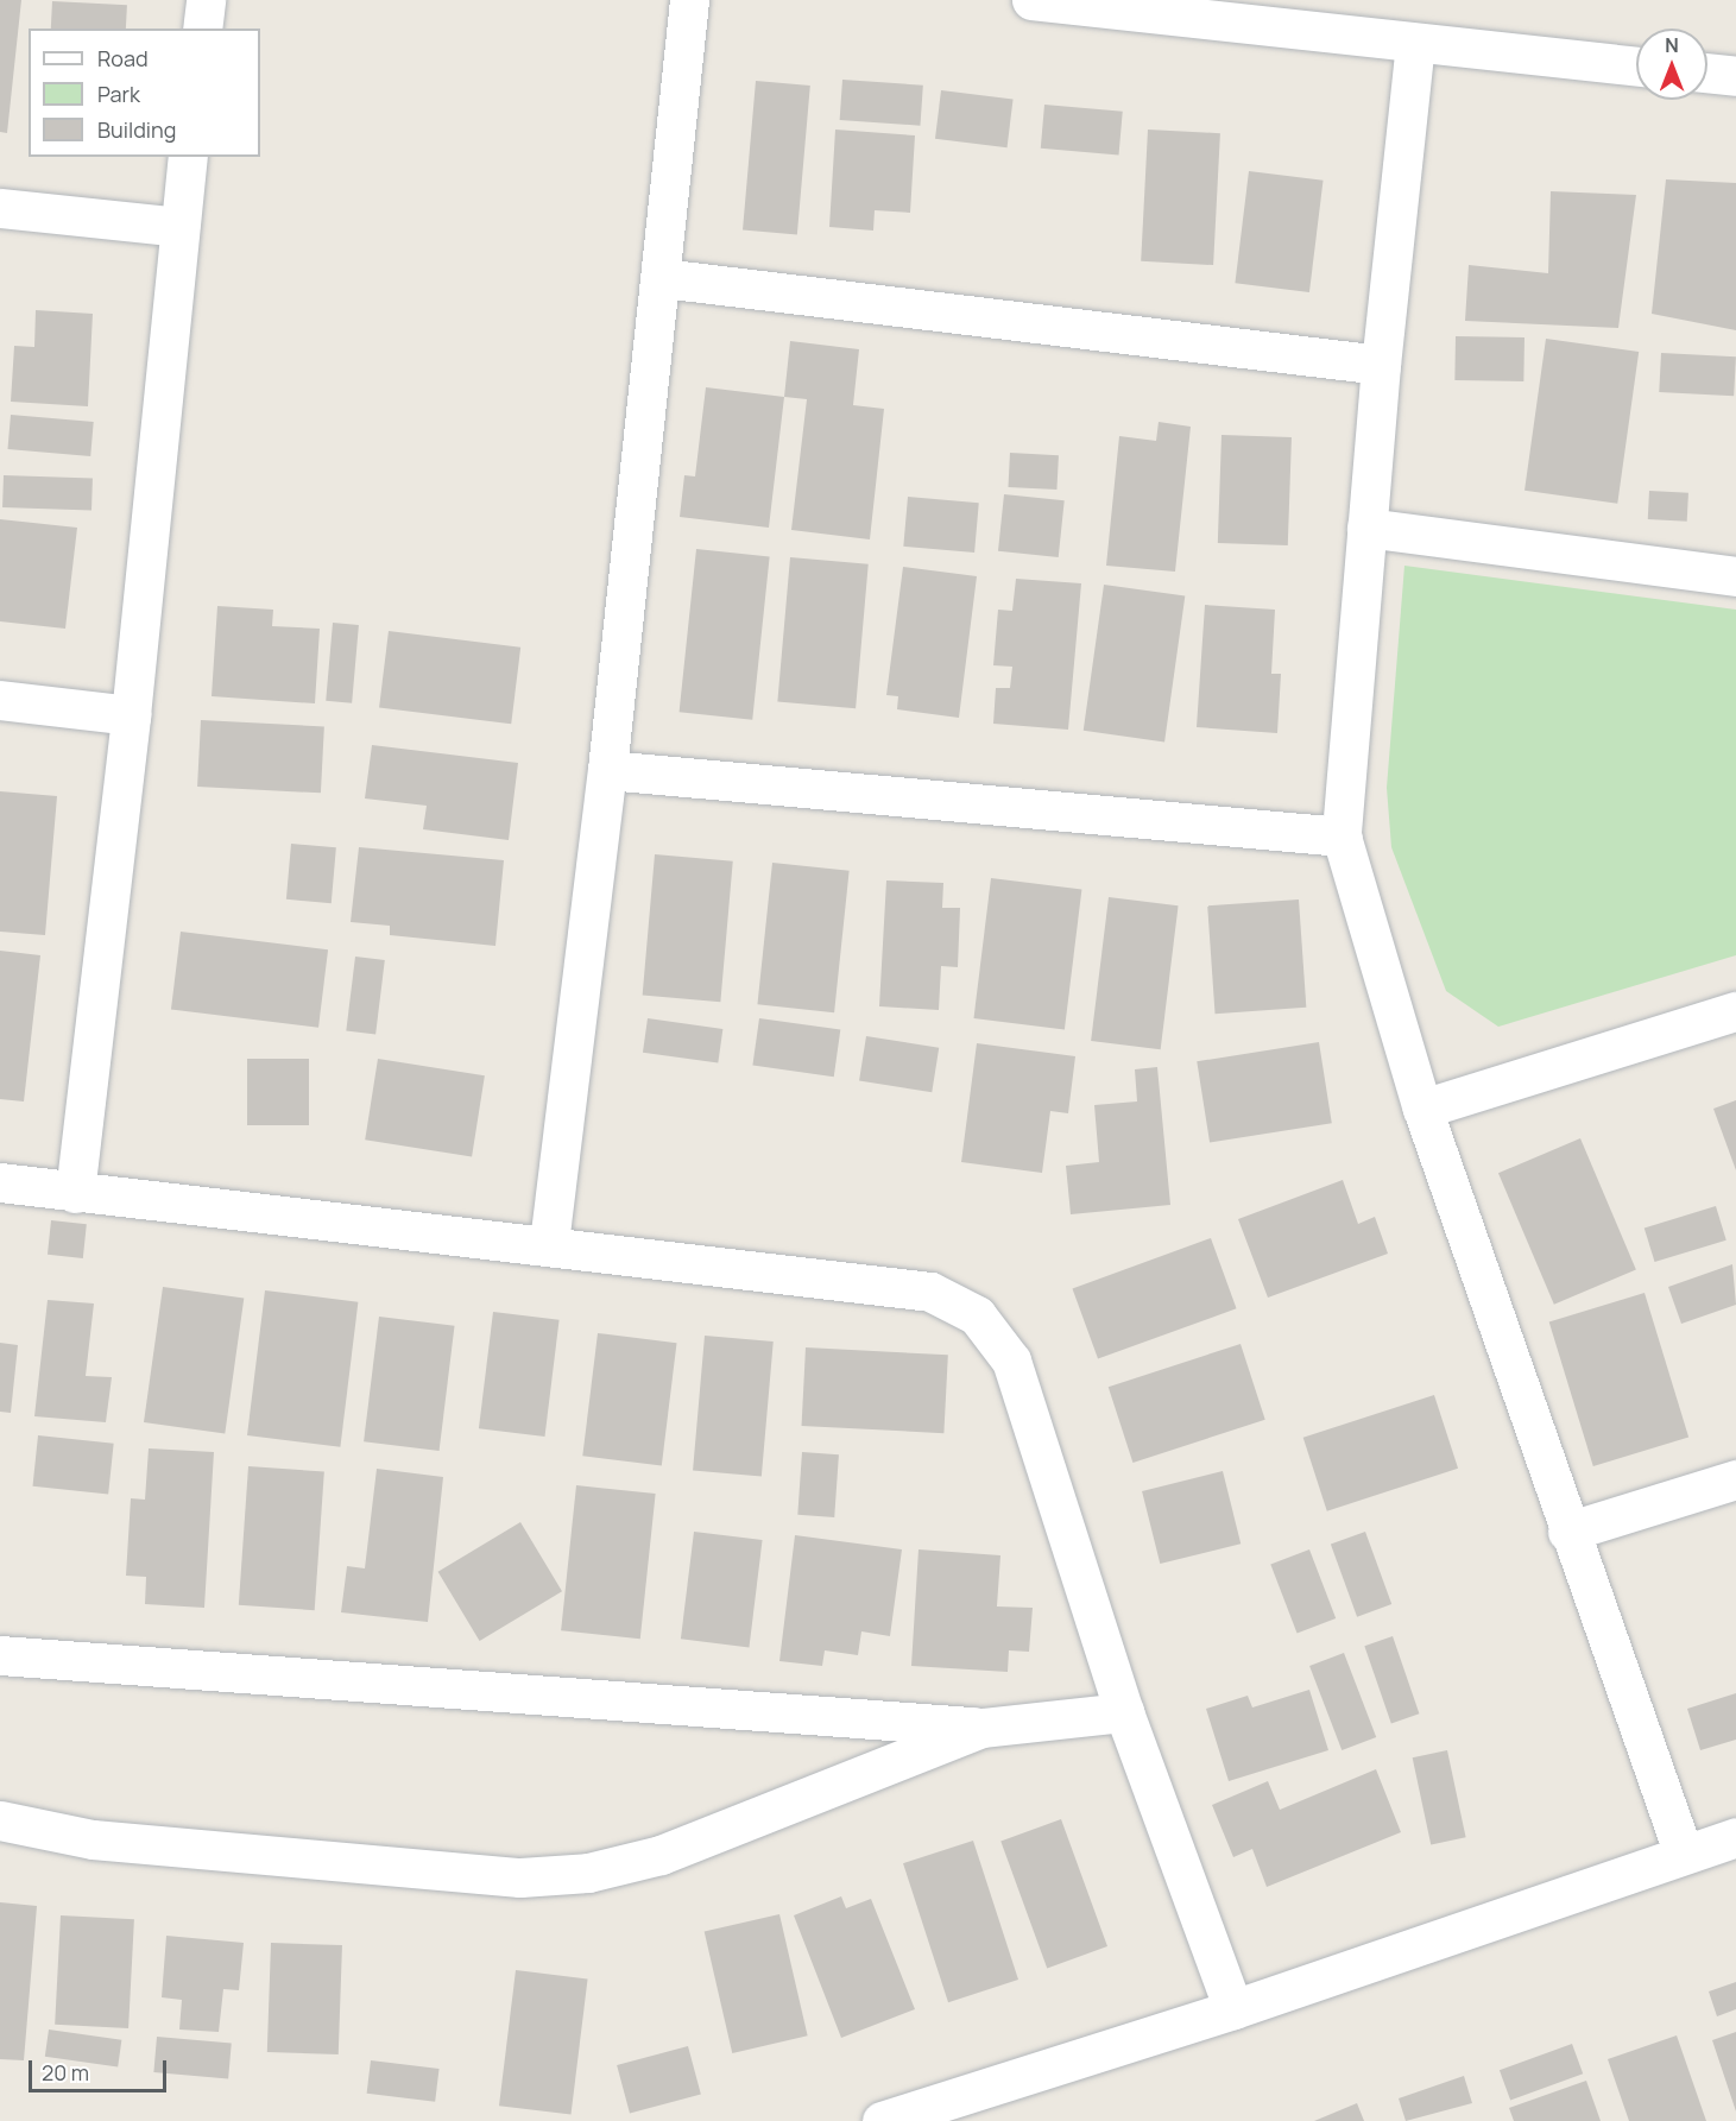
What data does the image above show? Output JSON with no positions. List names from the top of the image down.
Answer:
{
  "legend": ["Road", "Park", "Building"],
  "scale_bar": "20 m",
  "north": "top"
}
